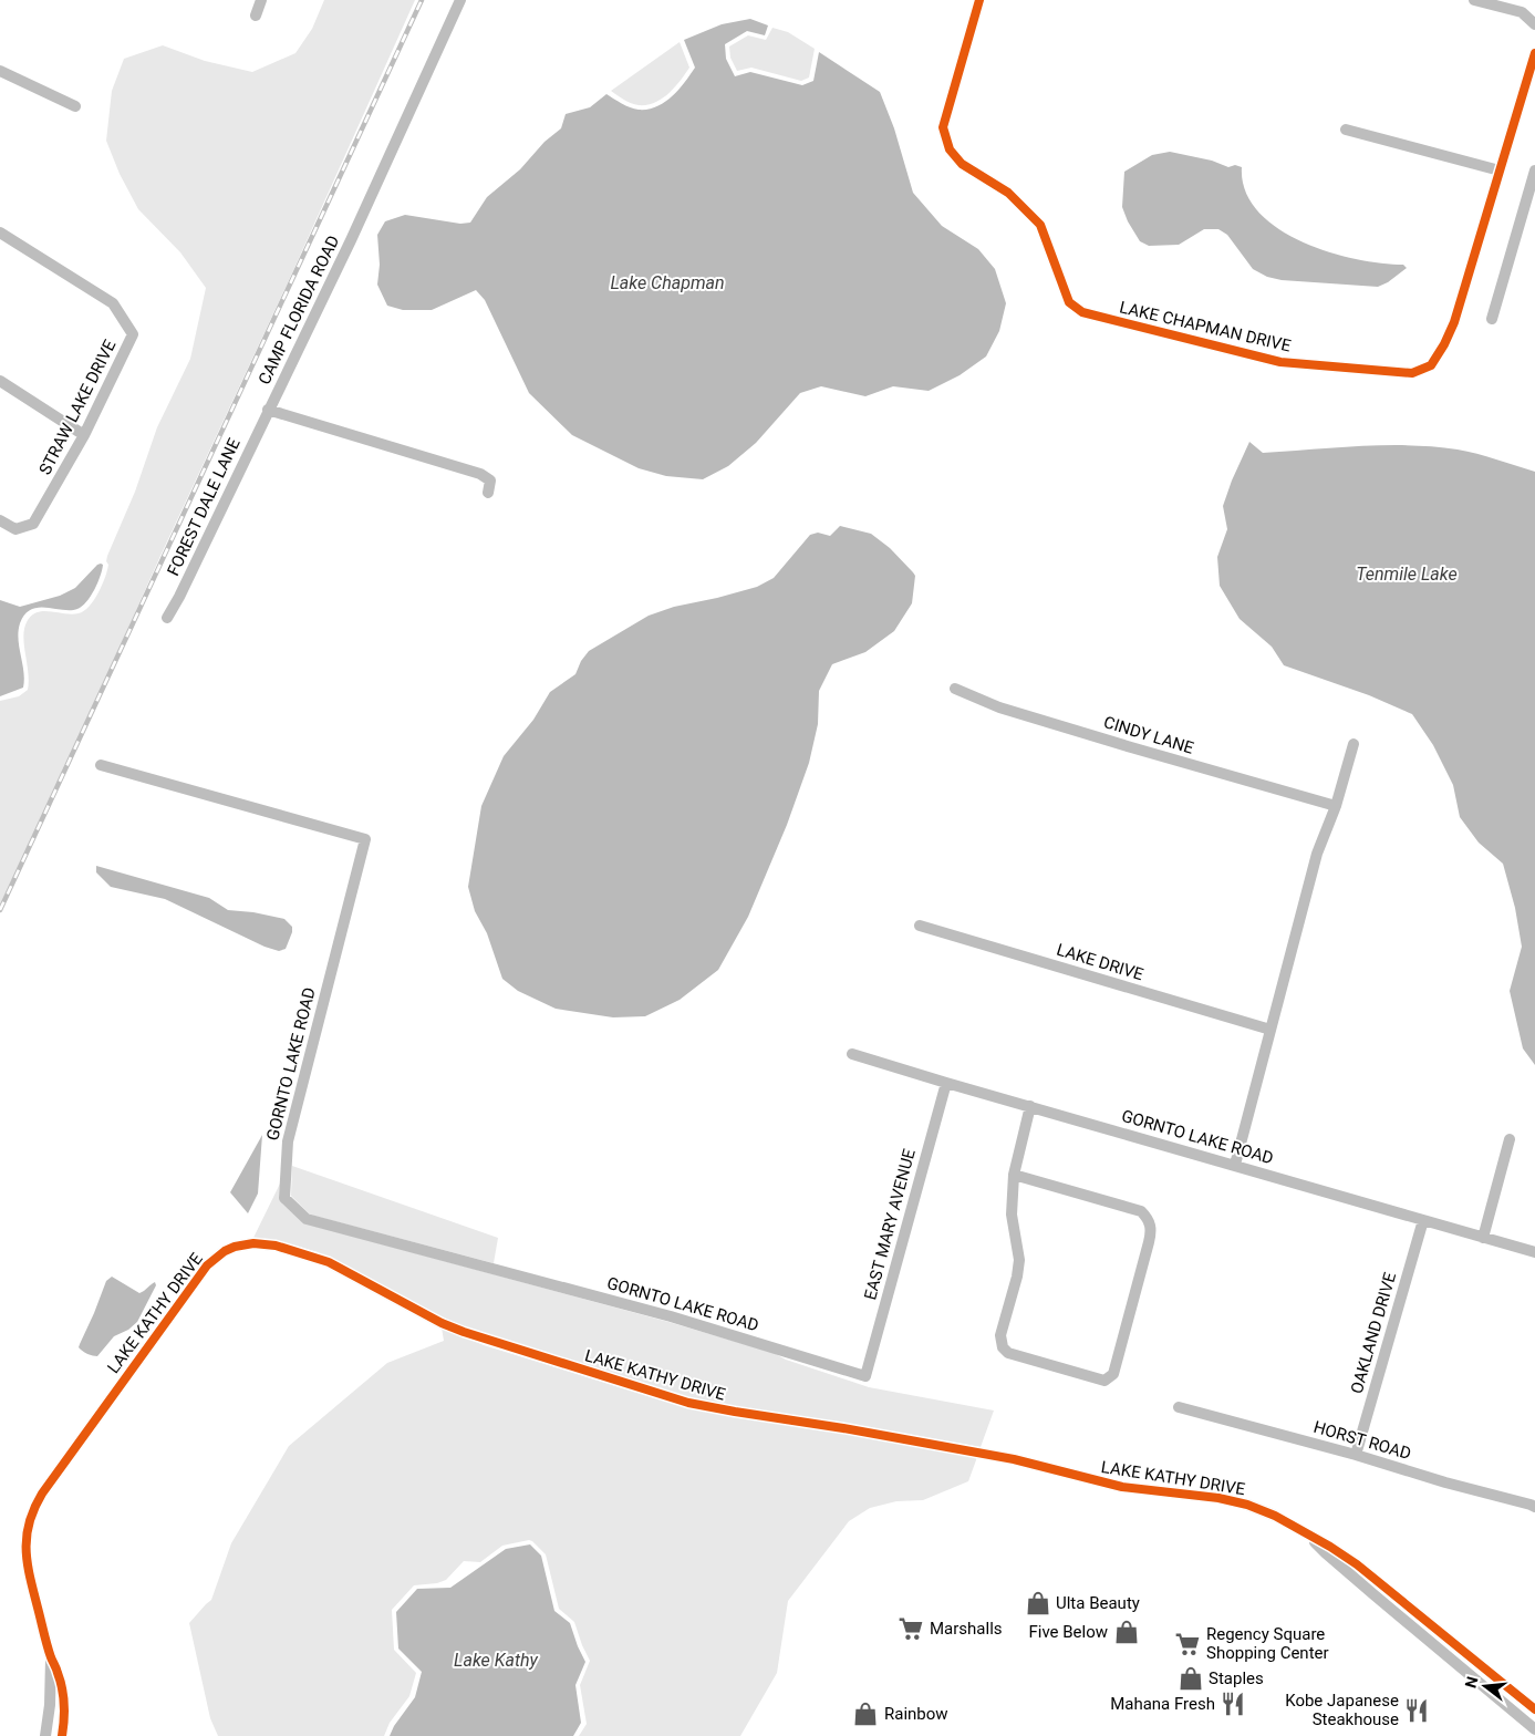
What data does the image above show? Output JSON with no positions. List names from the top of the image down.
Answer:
{
  "streets": {
    "street": [
      "CAMP FLORIDA ROAD",
      "LAKE CHAPMAN DRIVE",
      "STRAW LAKE DRIVE",
      "FOREST DALE LANE",
      "CINDY LANE",
      "LAKE DRIVE",
      "GORNTO LAKE ROAD",
      "EAST MARY AVENUE",
      "LAKE KATHY DRIVE",
      "OAKLAND DRIVE",
      "HORST ROAD"
    ]
  },
  "crossings": [
    ["CAMP FLORIDA ROAD", "FOREST DALE LANE"],
    ["GORNTO LAKE ROAD", "EAST MARY AVENUE"],
    ["GORNTO LAKE ROAD", "OAKLAND DRIVE"],
    ["OAKLAND DRIVE", "HORST ROAD"]
  ],
  "water": ["Lake Chapman", "Tenmile Lake", "Lake Kathy"],
  "places": {
    "shop": [
      "Ulta Beauty",
      "Five Below",
      "Staples",
      "Rainbow"
    ],
    "supermarket": ["Marshalls", "Regency Square Shopping Center"],
    "restaurant": ["Mahana Fresh", "Kobe Japanese Steakhouse"]
  },
  "north": "left"
}
